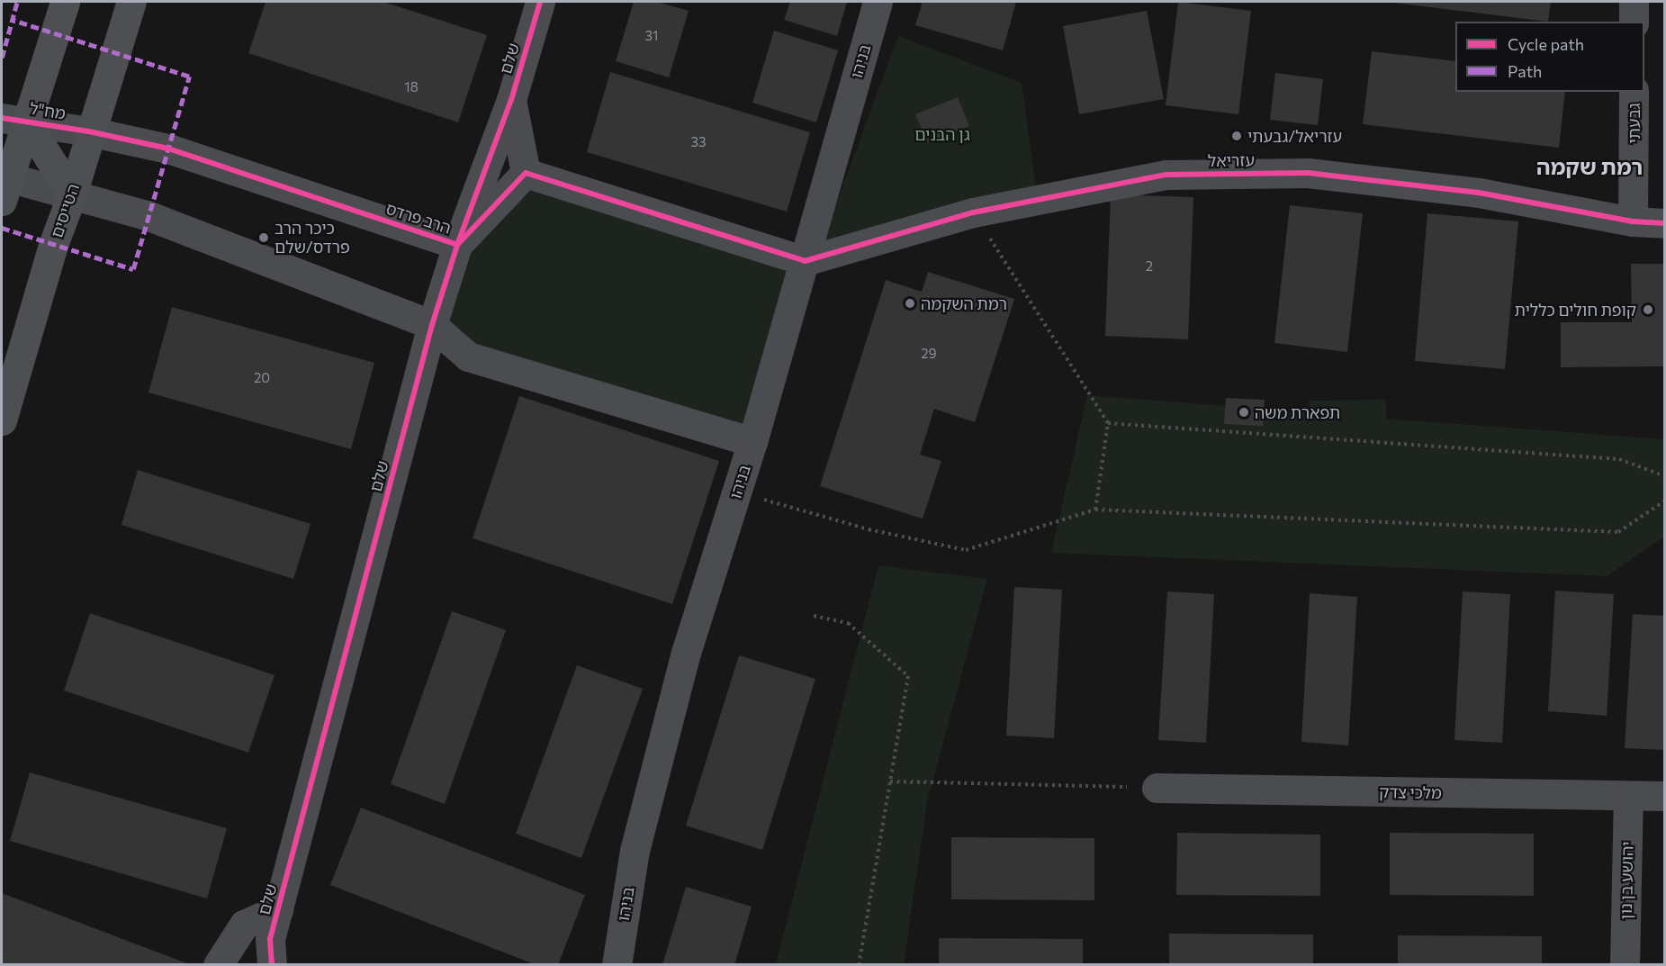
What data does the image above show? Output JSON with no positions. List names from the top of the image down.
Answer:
{
  "streets": {
    "main road": ["הטייסים"],
    "street": [
      "שלם",
      "בניהו",
      "מח\"ל",
      "גבעתי",
      "עזריאל",
      "הרב פרדס",
      "מלכי צדק",
      "יהושע בן נון"
    ]
  },
  "crossings": [
    ["שלם", "הרב פרדס"],
    ["בניהו", "עזריאל"],
    ["מח\"ל", "הטייסים"],
    ["מח\"ל", "הרב פרדס"],
    ["גבעתי", "עזריאל"],
    ["הטייסים", "הרב פרדס"],
    ["מלכי צדק", "יהושע בן נון"]
  ],
  "districts": ["רמת שקמה"],
  "parks": ["גן הבנים"],
  "places": [
    "עזריאל/גבעתי",
    "כיכר הרב פרדס/שלם",
    "רמת השקמה",
    "קופת חולים כללית",
    "תפארת משה"
  ],
  "house_numbers": [
    "31",
    "18",
    "33",
    "2",
    "29",
    "20"
  ],
  "legend": ["Cycle path", "Path"]
}
